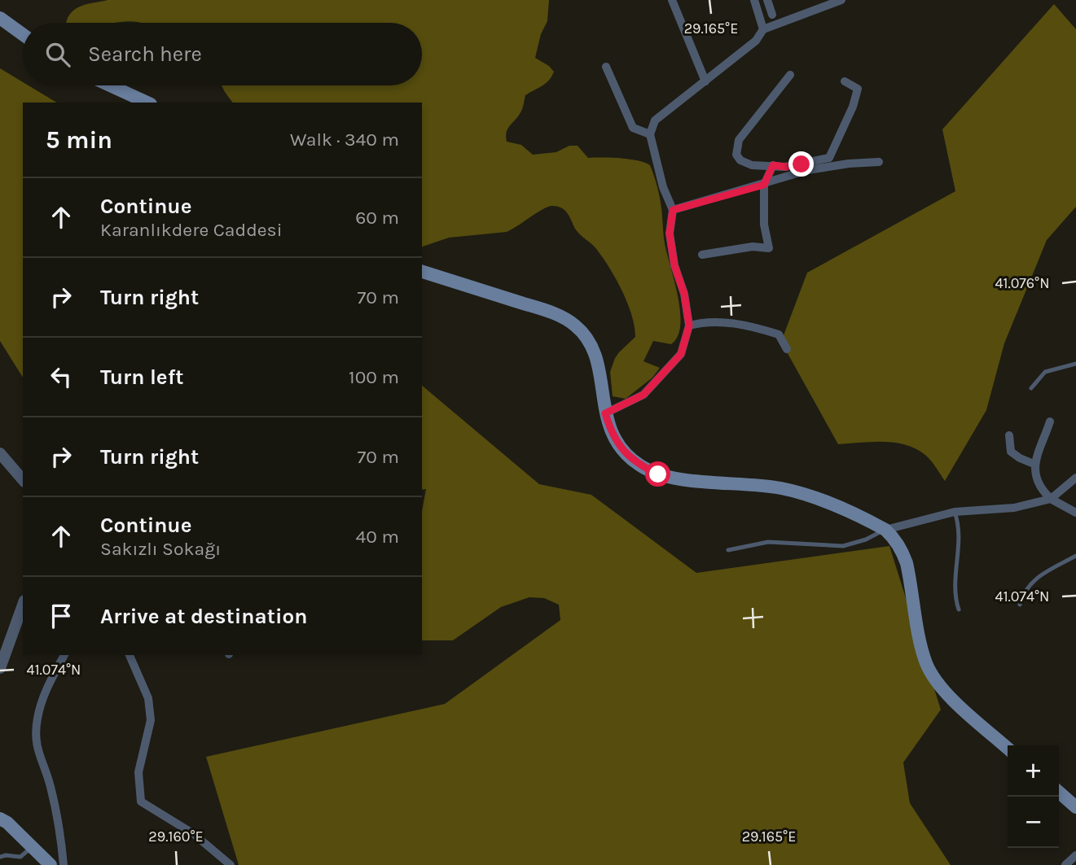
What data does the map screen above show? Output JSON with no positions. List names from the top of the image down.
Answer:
{
  "page": {
    "search": "Search here",
    "heading": ["5 min", "Walk · 340 m"],
    "list": [
      ["Continue", "Karanlıkdere Caddesi", "60 m"],
      ["Turn right", "70 m"],
      ["Turn left", "100 m"],
      ["Turn right", "70 m"],
      ["Continue", "Sakızlı Sokağı", "40 m"],
      "Arrive at destination"
    ],
    "map_buttons": ["+", "−"]
  },
  "coordinates": [
    "29.165°E",
    "41.076°N",
    "41.074°N",
    "29.160°E"
  ]
}
